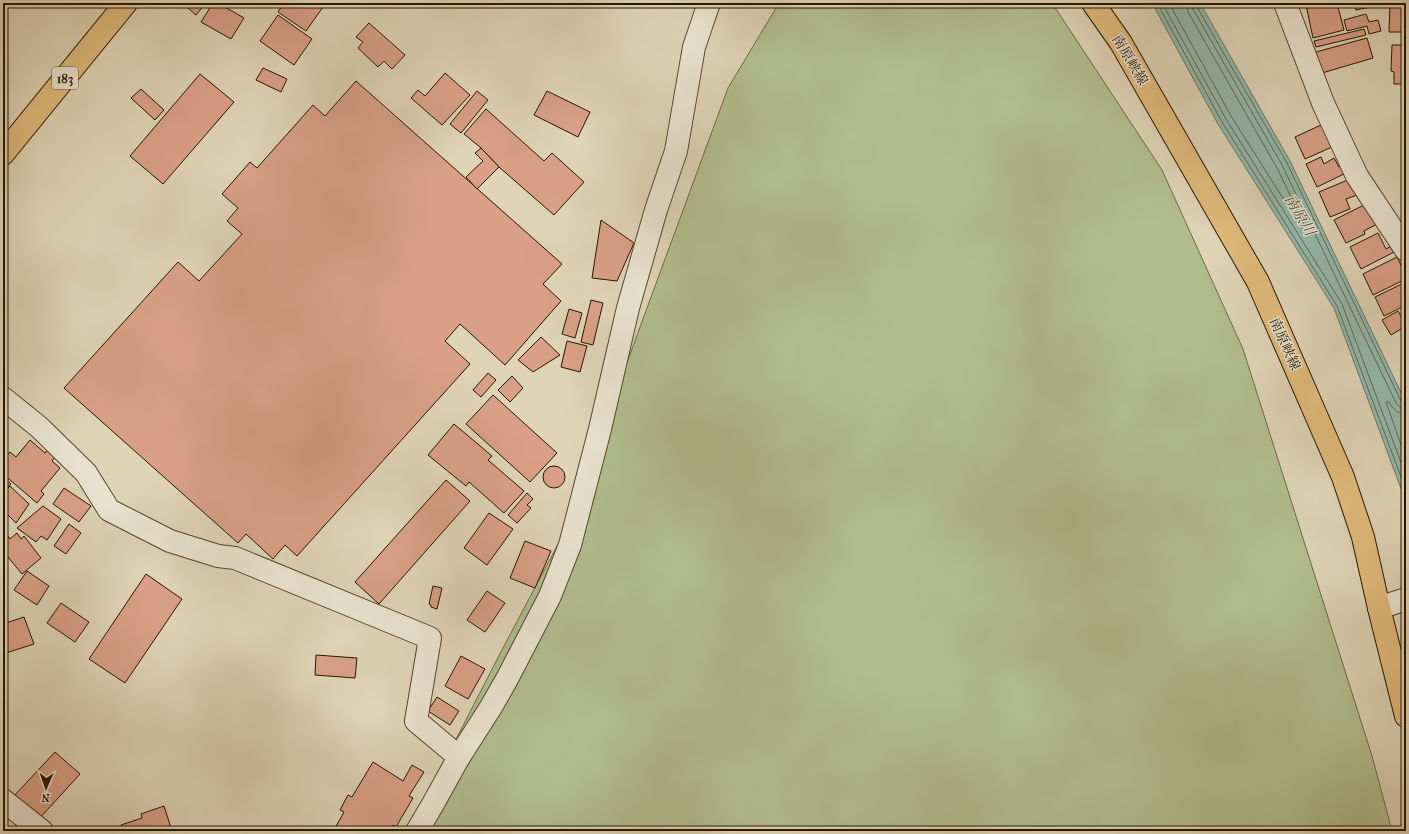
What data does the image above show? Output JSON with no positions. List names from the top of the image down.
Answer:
{
  "streets": {
    "main road": ["南原峡線", "183"]
  },
  "water": ["南原川"],
  "north": "bottom"
}
